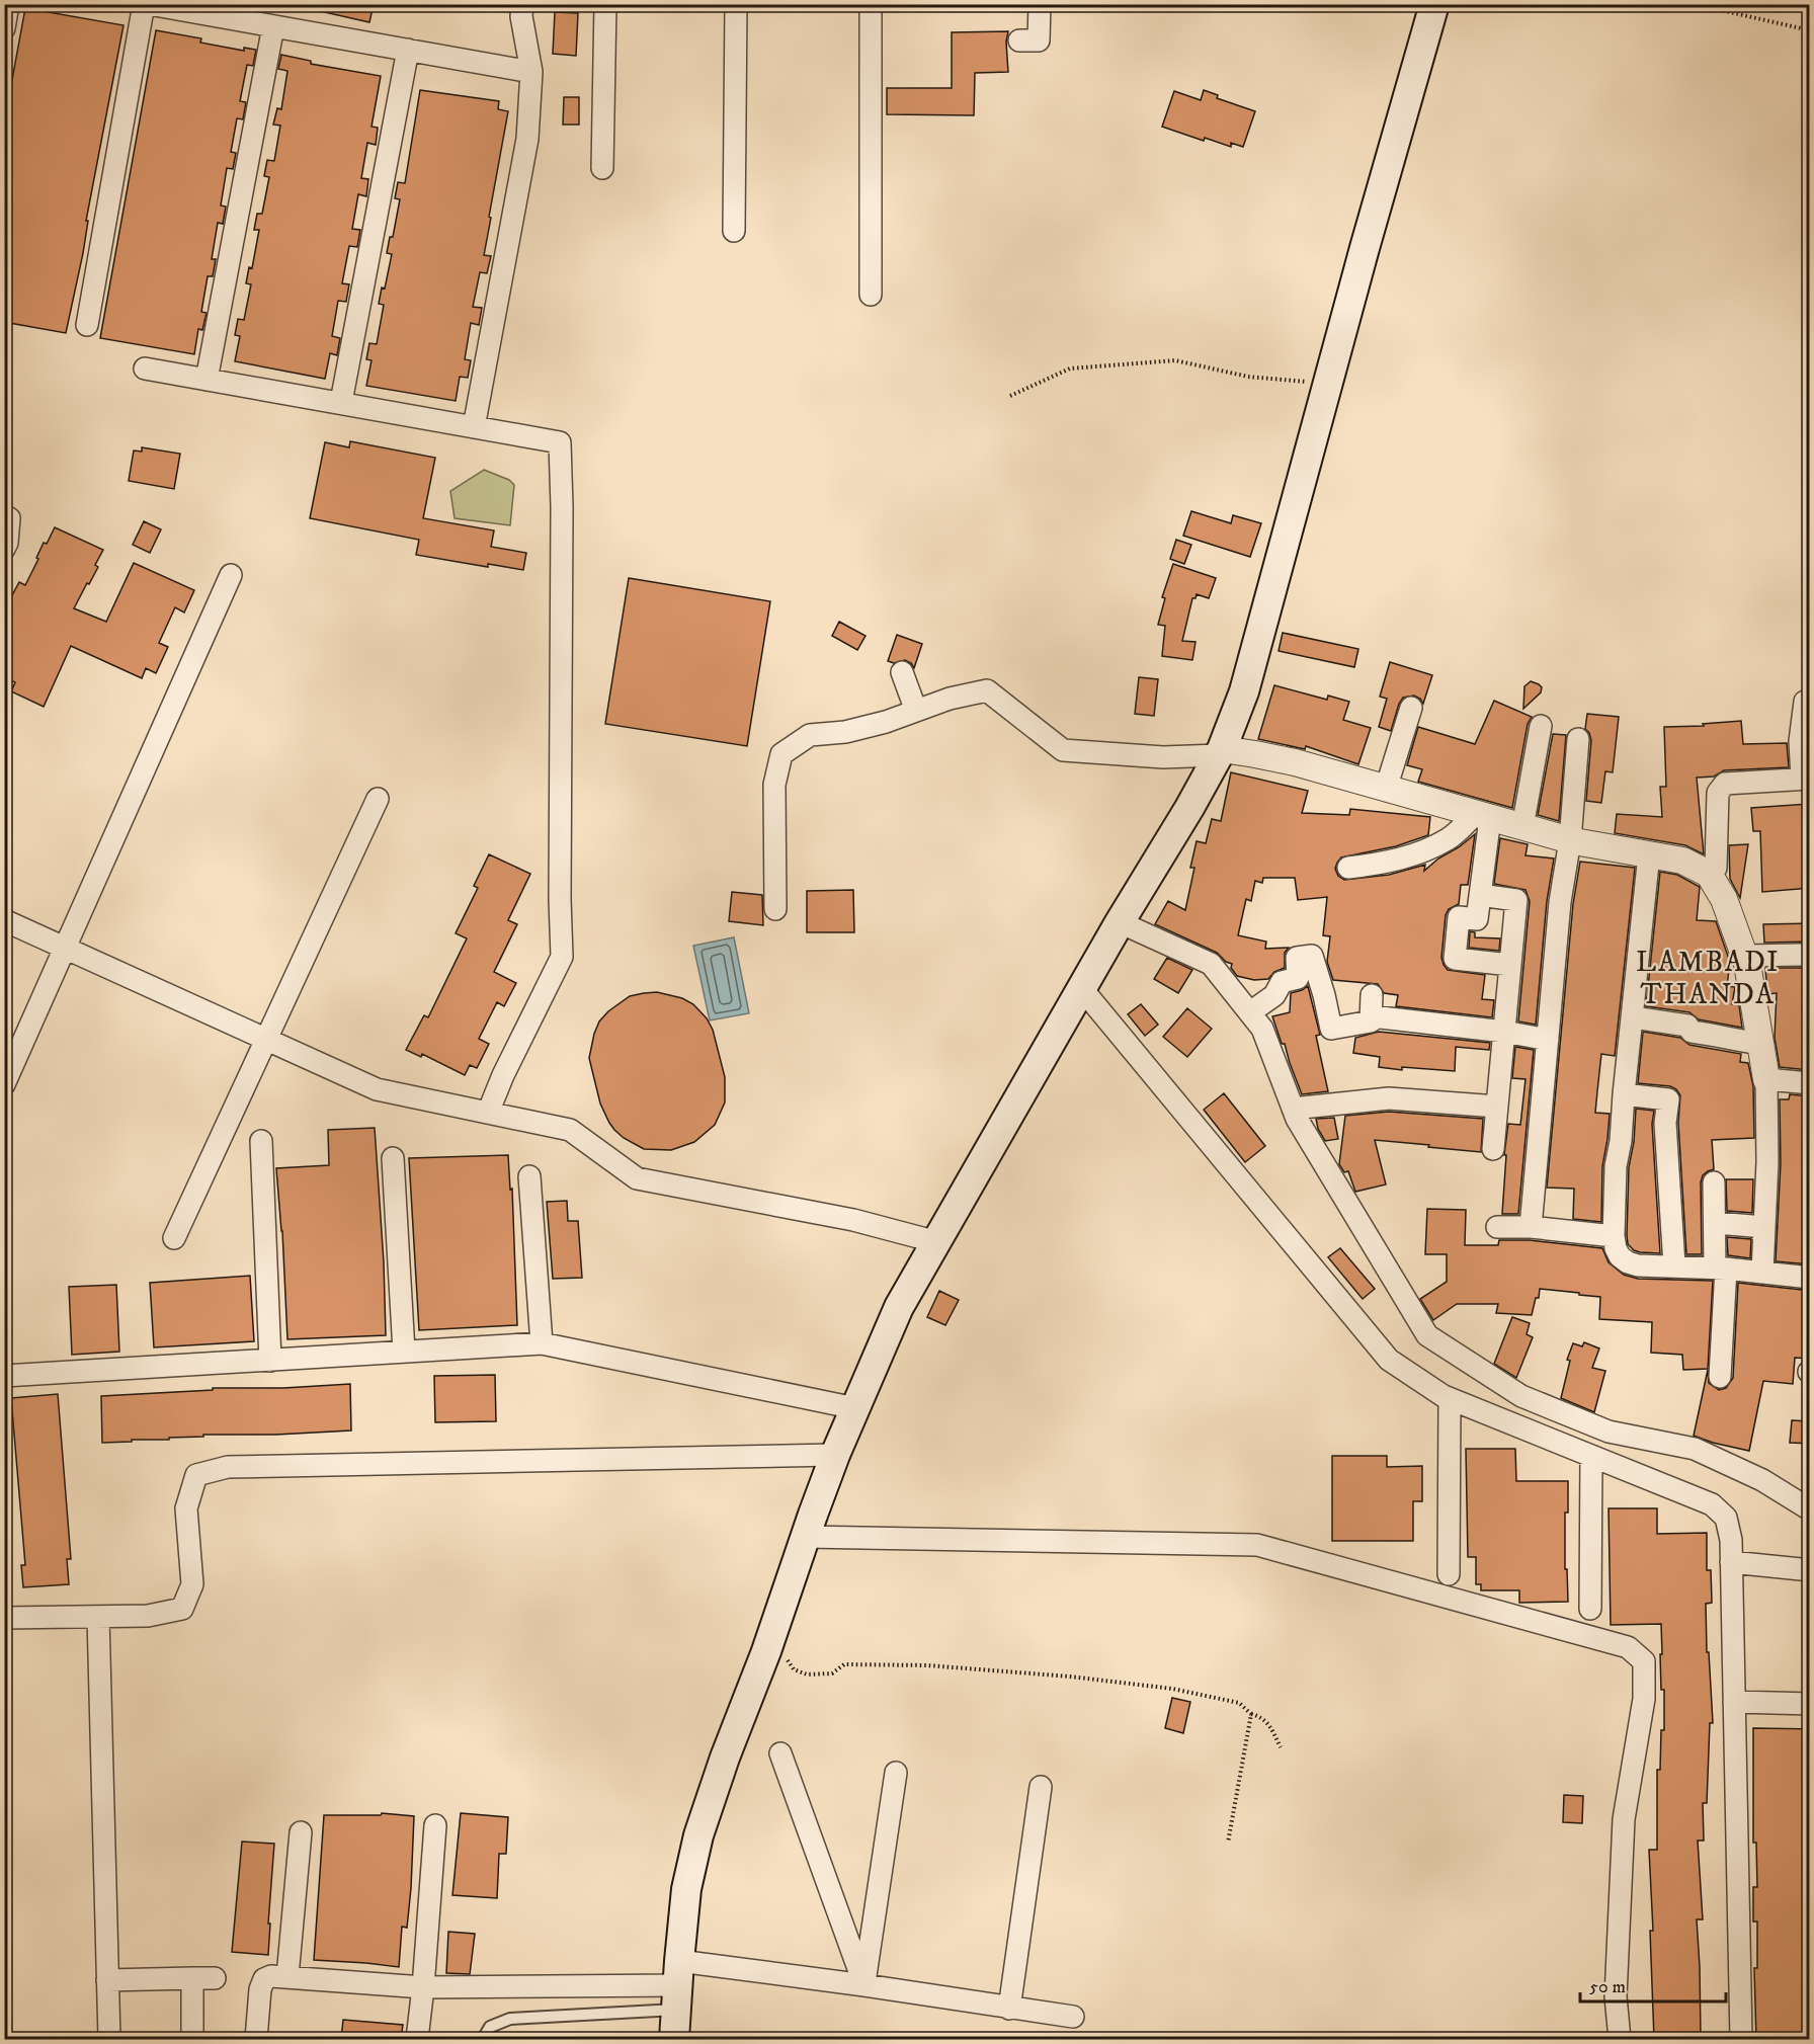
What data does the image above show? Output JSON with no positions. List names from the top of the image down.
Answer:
{
  "districts": ["LAMBADI THANDA"],
  "scale_bar": "50 m"
}
